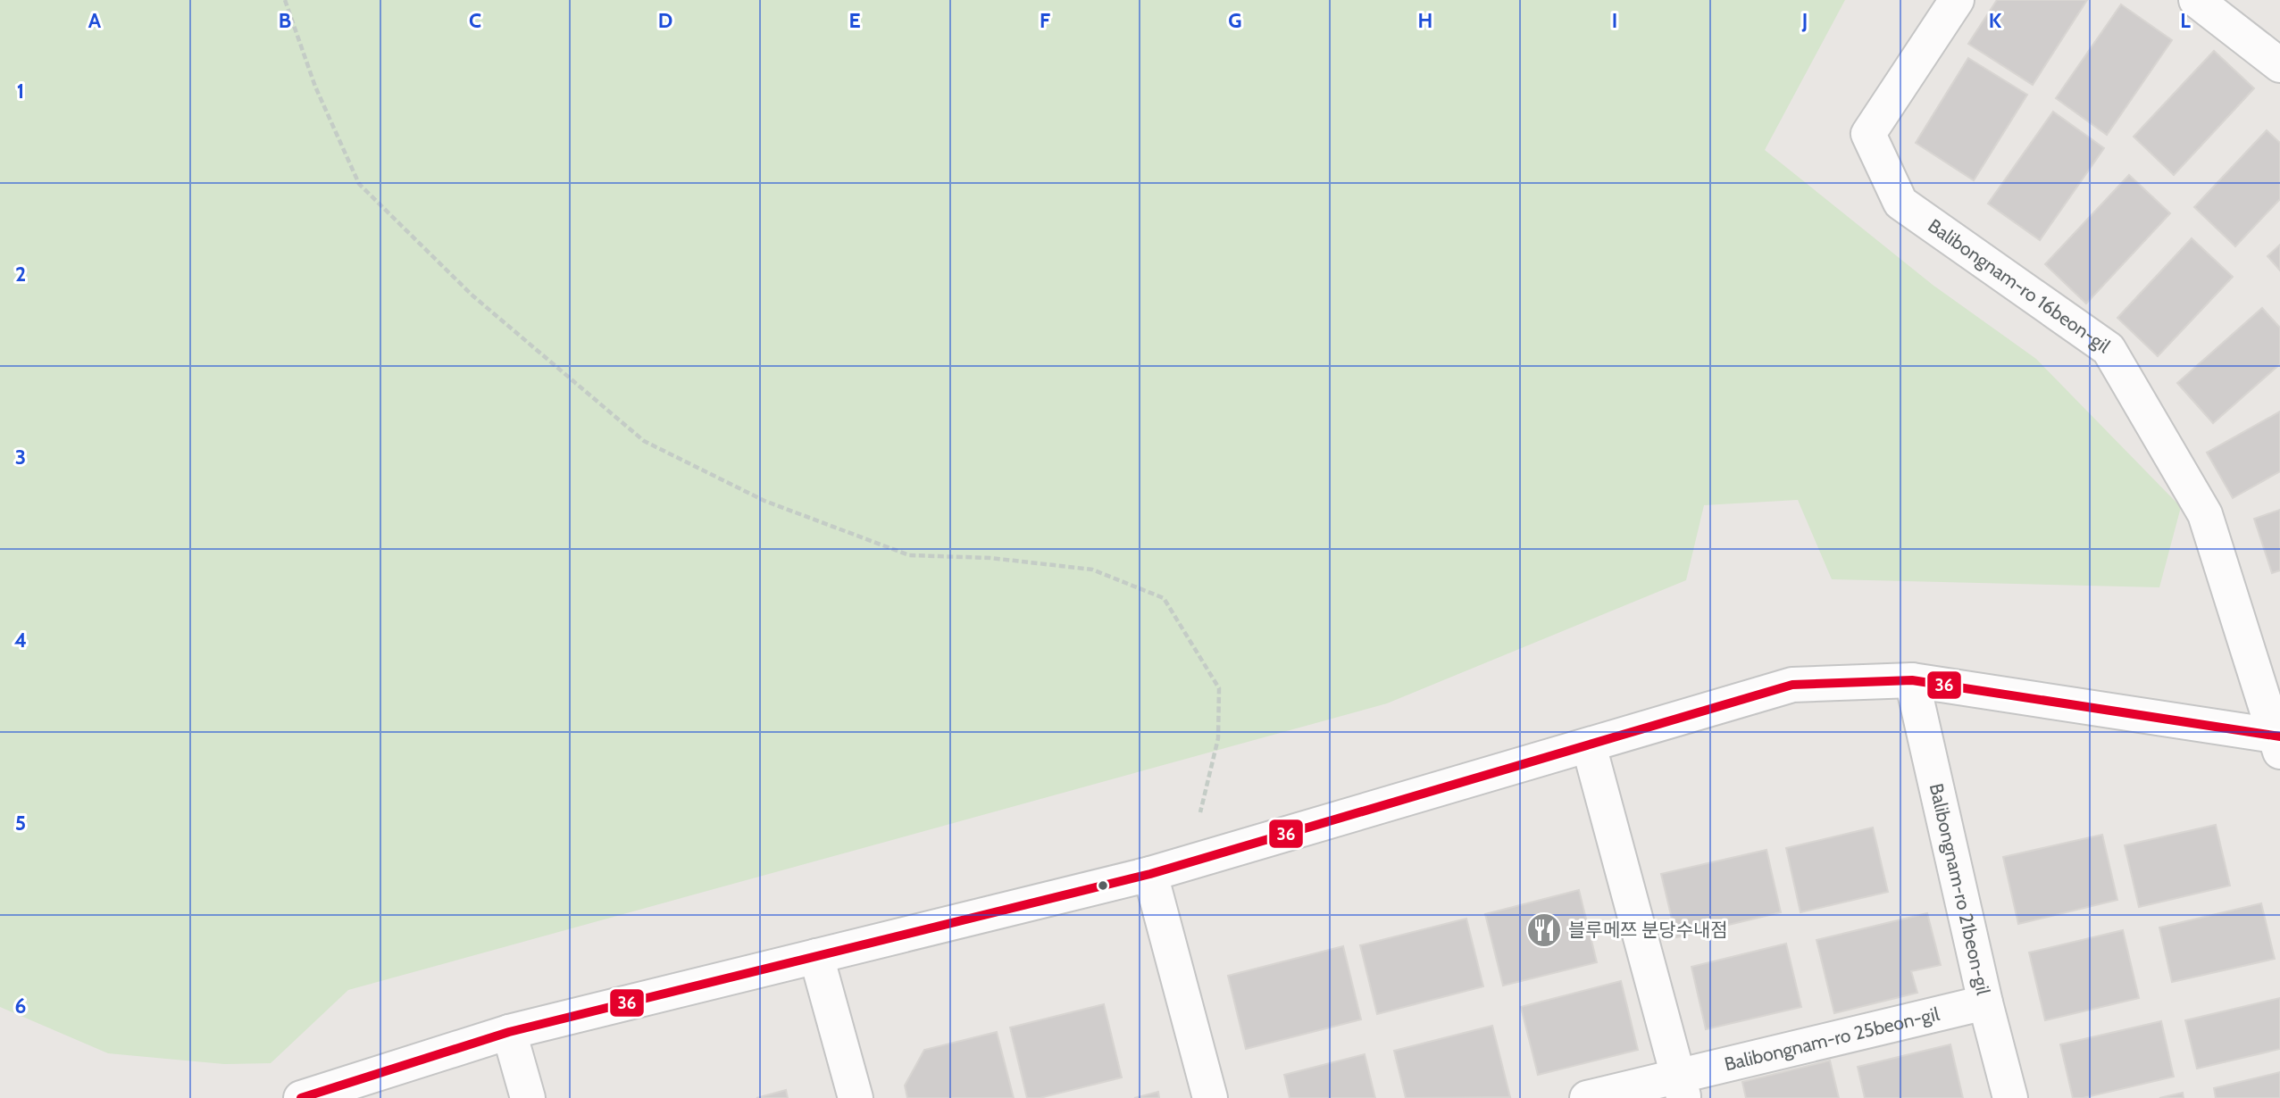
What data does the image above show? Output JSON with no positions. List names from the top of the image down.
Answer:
{
  "streets": {
    "street": ["Balibongnam-ro 16beon-gil", "Balibongnam-ro 21beon-gil", "Balibongnam-ro 25beon-gil"]
  },
  "crossings": [
    ["Balibongnam-ro 21beon-gil", "Balibongnam-ro 25beon-gil"]
  ],
  "places": {
    "restaurant": ["블루메쯔 분당수내점"]
  },
  "lines": ["transit line 36"],
  "grid": {
    "columns": [
      "A",
      "B",
      "C",
      "D",
      "E",
      "F",
      "G",
      "H",
      "I",
      "J",
      "K",
      "L"
    ],
    "rows": [
      "1",
      "2",
      "3",
      "4",
      "5",
      "6"
    ]
  }
}
